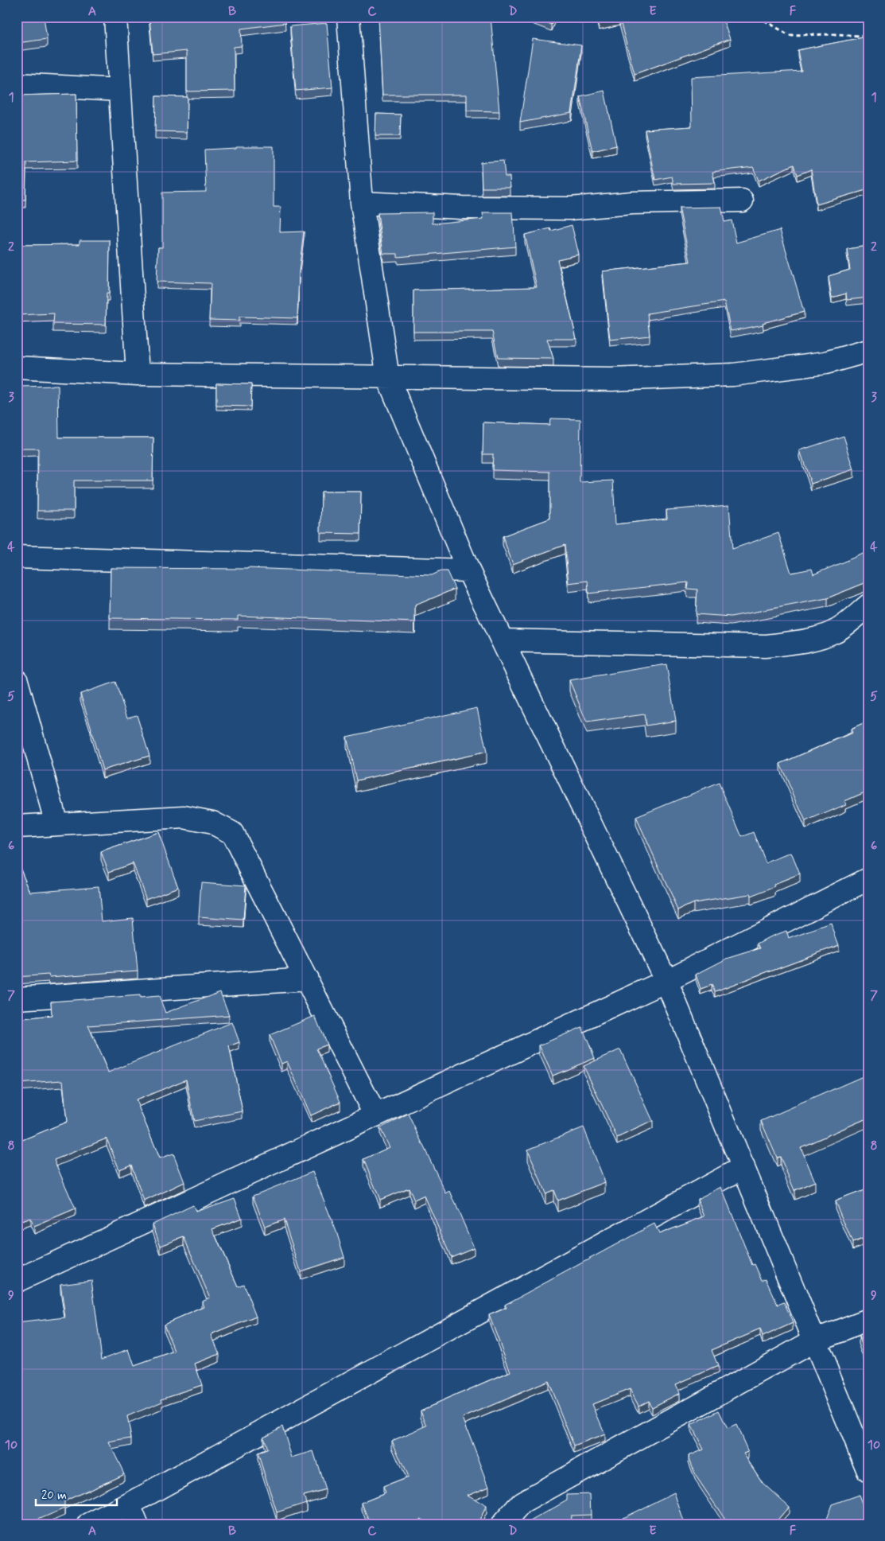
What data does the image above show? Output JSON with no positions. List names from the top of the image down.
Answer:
{
  "scale_bar": "20 m",
  "grid": {
    "columns": [
      "A",
      "B",
      "C",
      "D",
      "E",
      "F"
    ],
    "rows": [
      "1",
      "2",
      "3",
      "4",
      "5",
      "6",
      "7",
      "8",
      "9",
      "10"
    ]
  }
}
